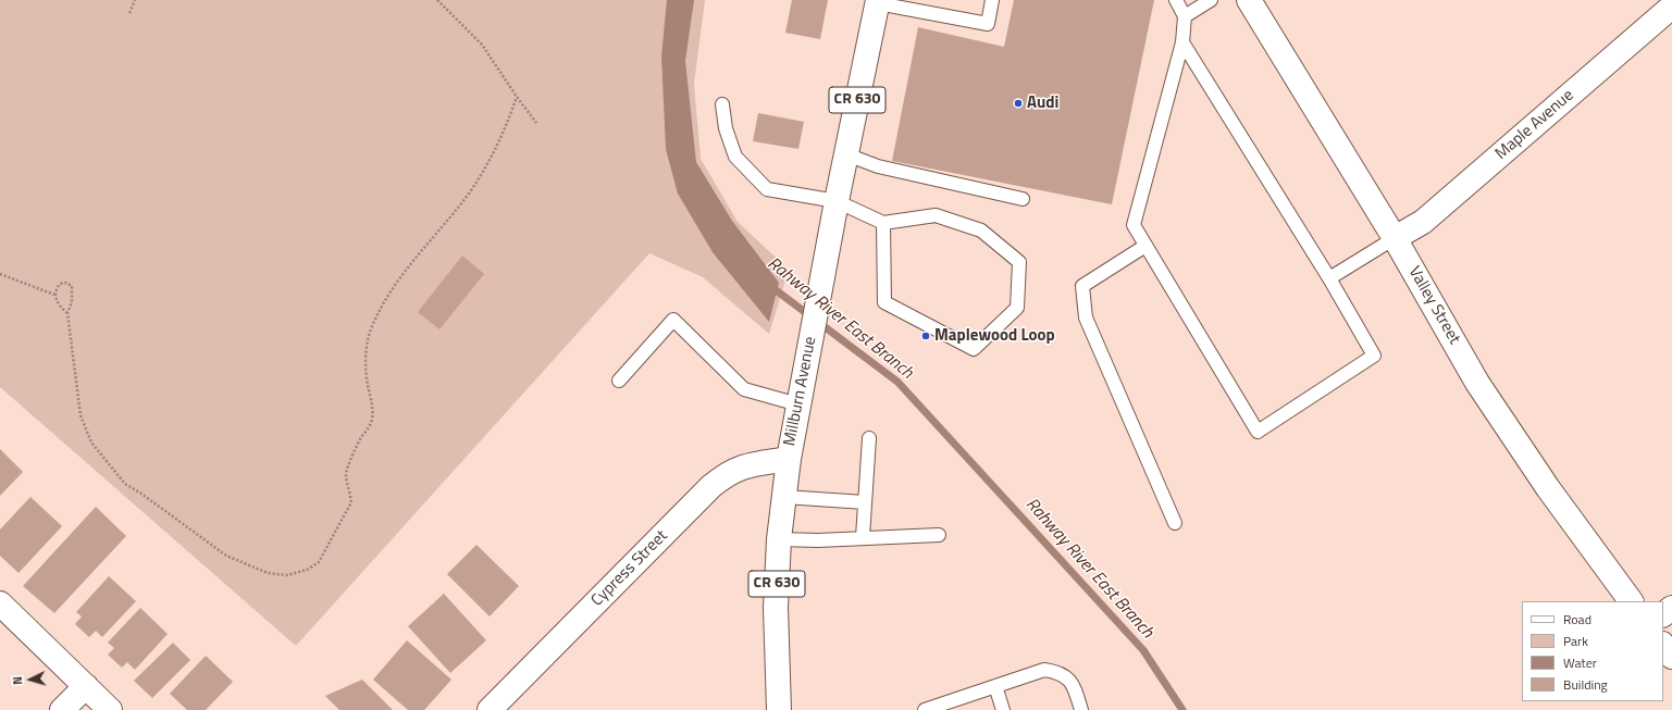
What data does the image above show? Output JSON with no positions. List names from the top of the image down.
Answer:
{
  "streets": {
    "main road": [
      "CR 630",
      "Maple Avenue",
      "Valley Street",
      "Millburn Avenue",
      "Cypress Street"
    ]
  },
  "crossings": [
    ["Maple Avenue", "Valley Street"],
    ["Millburn Avenue", "Cypress Street"]
  ],
  "water": ["Rahway River East Branch"],
  "places": ["Audi", "Maplewood Loop"],
  "legend": [
    "Road",
    "Park",
    "Water",
    "Building"
  ],
  "north": "left"
}
